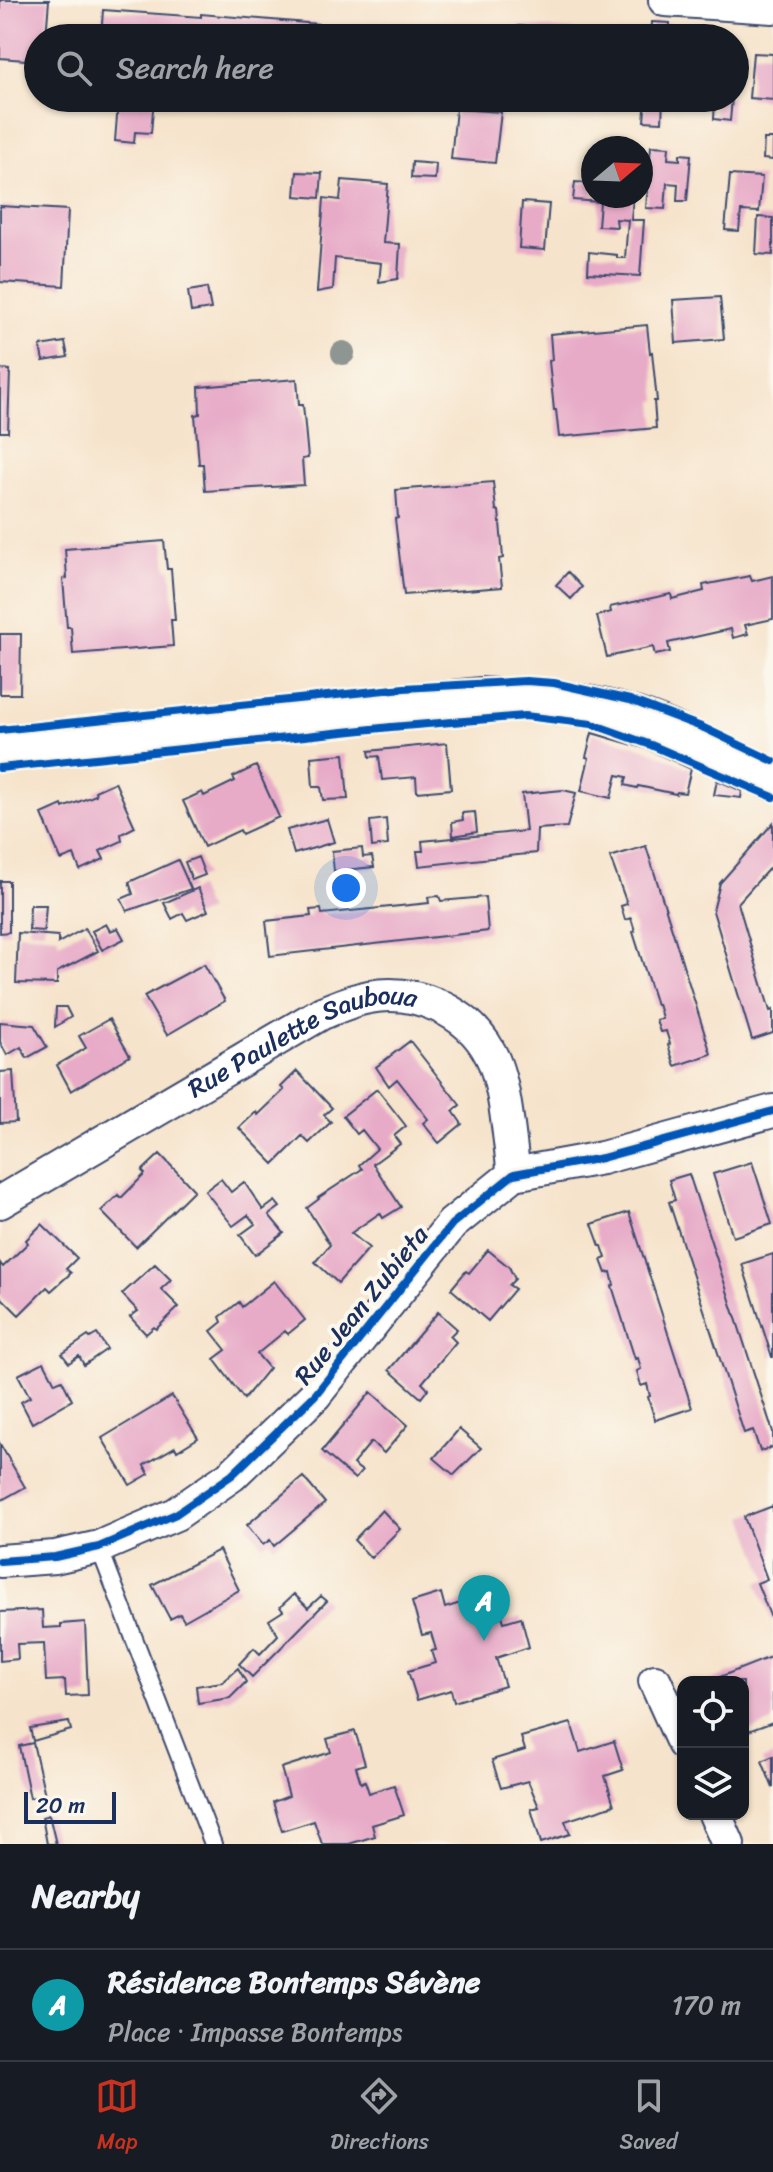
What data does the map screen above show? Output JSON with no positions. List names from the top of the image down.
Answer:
{
  "streets": {
    "street": ["Rue Paulette Sauboua", "Rue Jean Zubieta"]
  },
  "crossings": [
    ["Rue Paulette Sauboua", "Rue Jean Zubieta"]
  ],
  "scale_bar": "20 m",
  "north": "right",
  "page": {
    "search": "Search here",
    "pins": "A",
    "scale": "20 m",
    "heading": "Nearby",
    "list": [
      {
        "mark": "A",
        "name": "Résidence Bontemps Sévène",
        "note": "Place · Impasse Bontemps",
        "value": "170 m"
      }
    ],
    "nav": ["Map", "Directions", "Saved"]
  }
}
